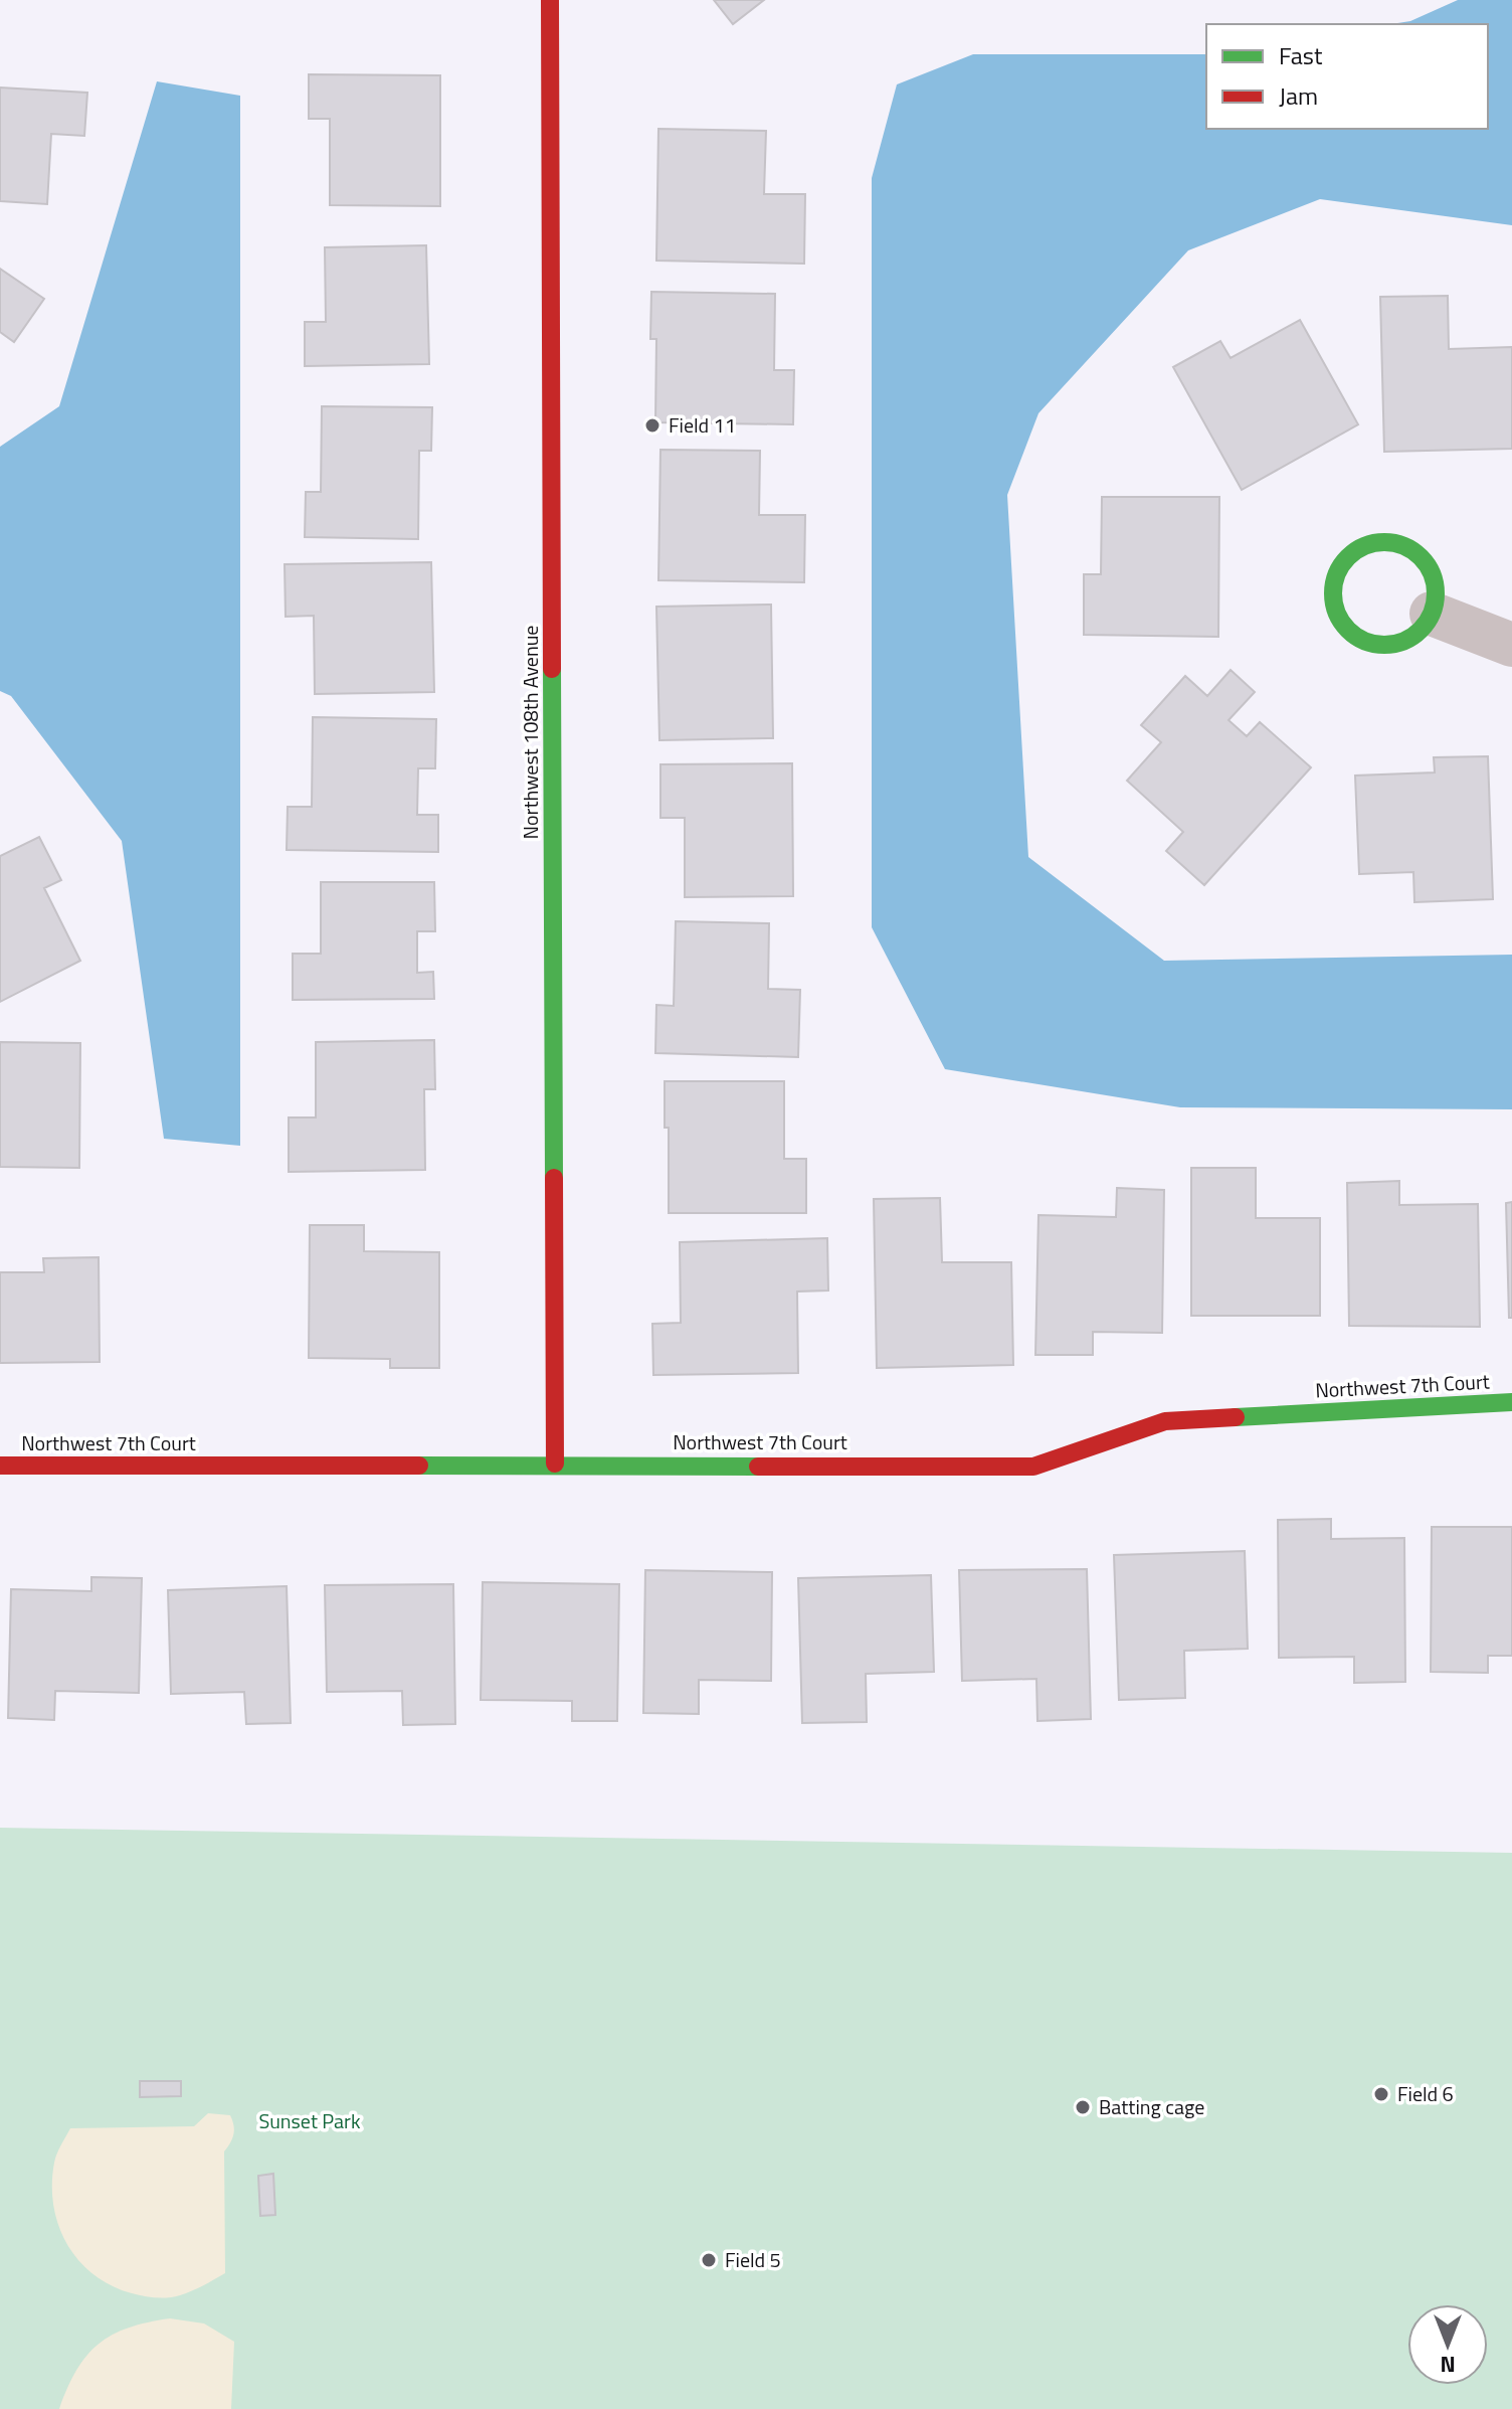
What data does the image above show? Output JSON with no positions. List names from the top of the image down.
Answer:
{
  "streets": {
    "street": ["Northwest 108th Avenue", "Northwest 7th Court"]
  },
  "crossings": [
    ["Northwest 108th Avenue", "Northwest 7th Court"]
  ],
  "parks": ["Sunset Park"],
  "places": [
    "Field 11",
    "Field 6",
    "Batting cage",
    "Field 5"
  ],
  "legend": ["Fast", "Jam"],
  "north": "bottom"
}
